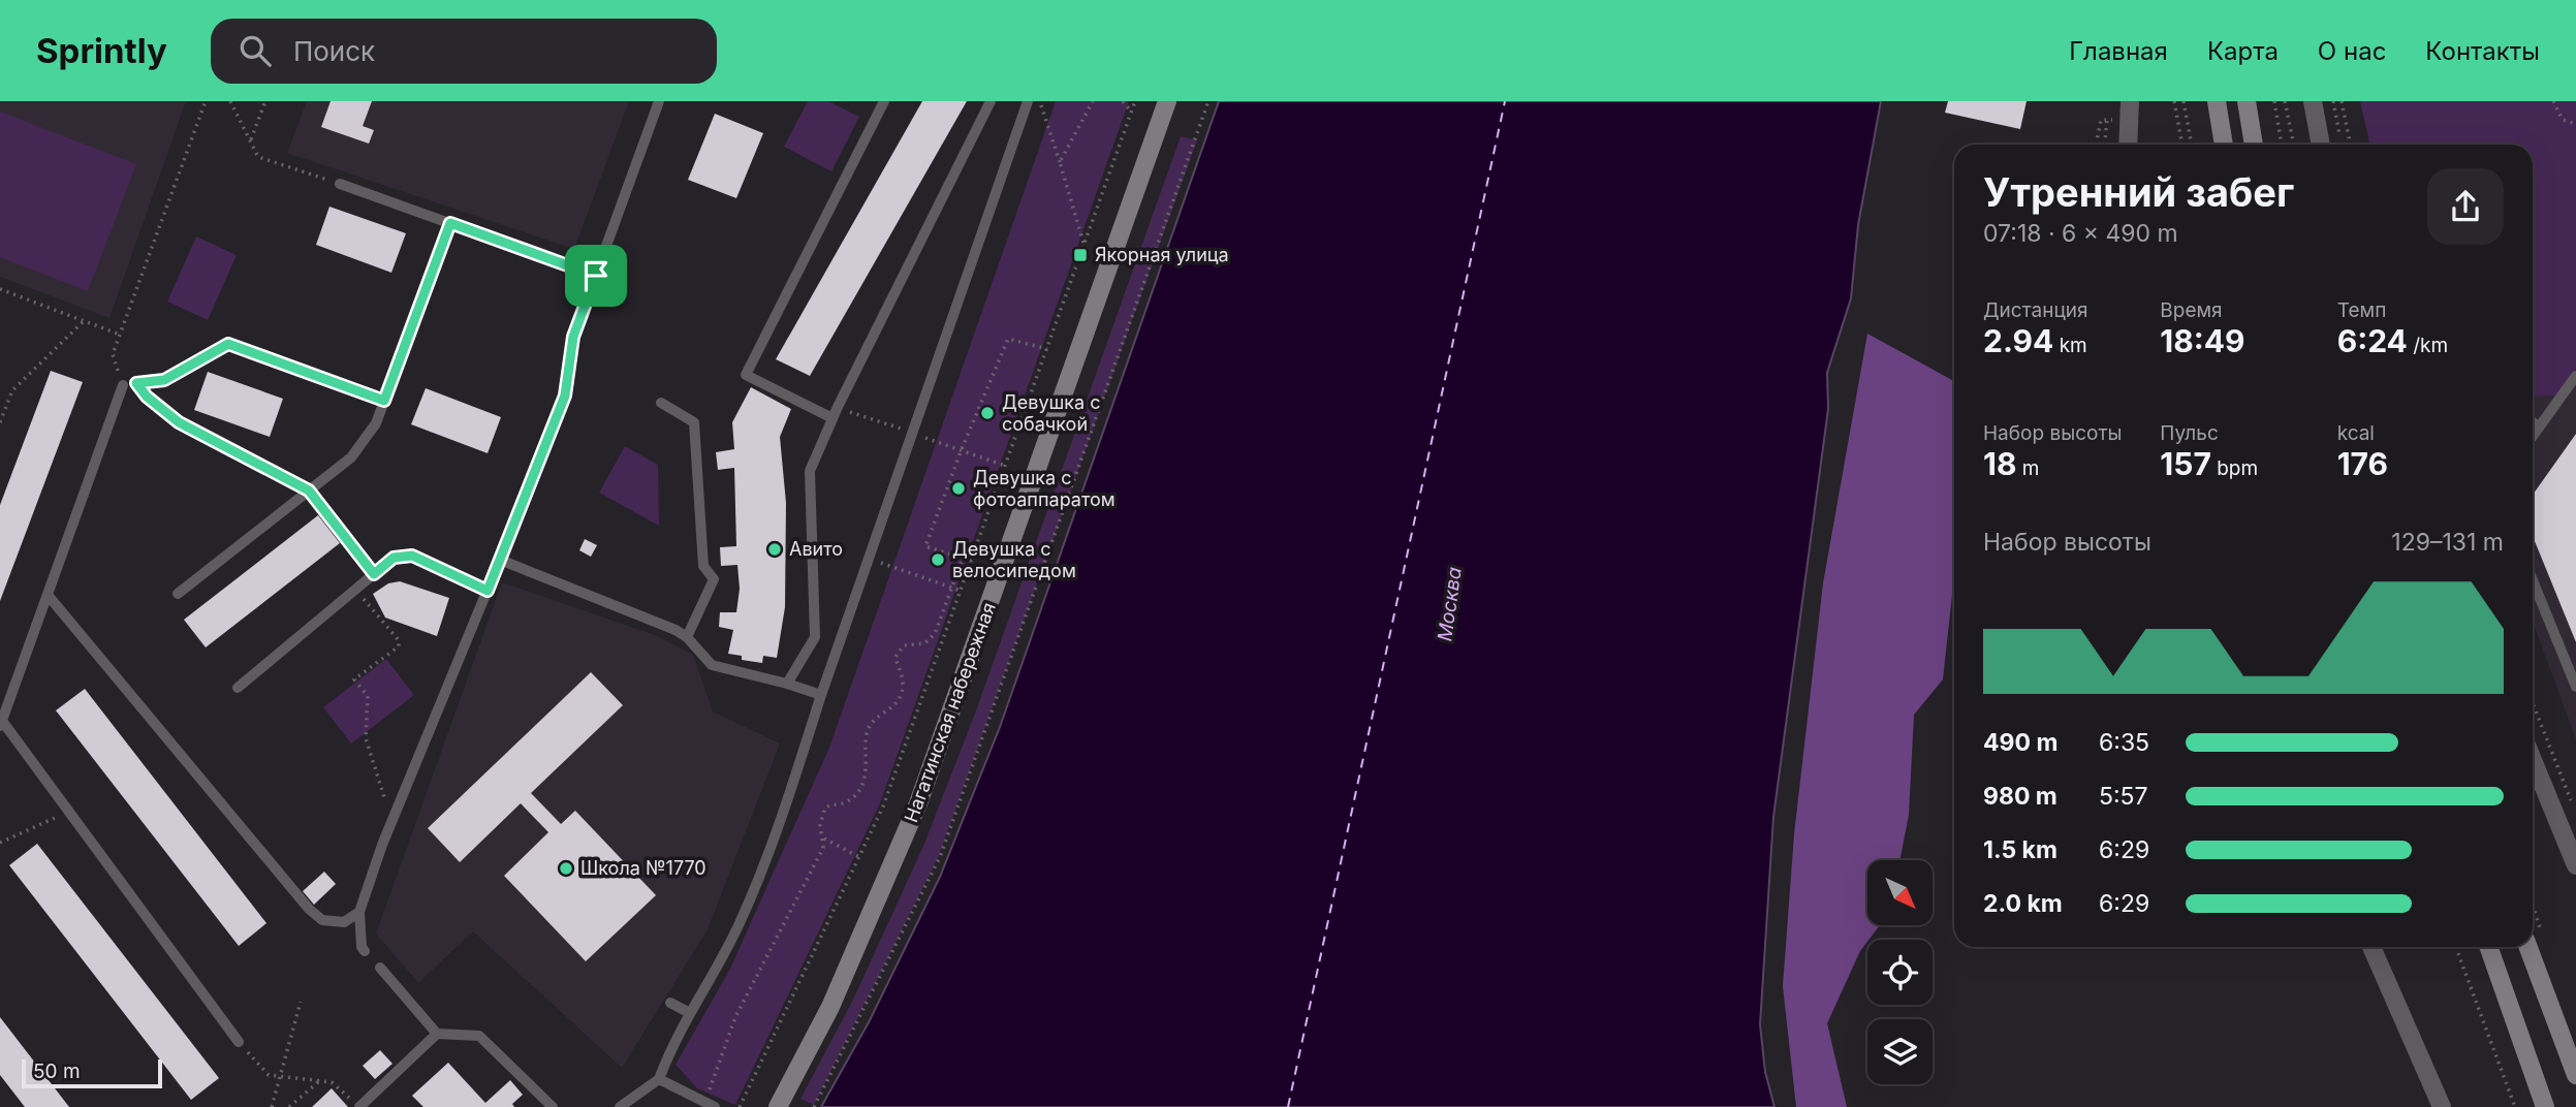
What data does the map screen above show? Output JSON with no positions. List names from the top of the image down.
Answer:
{
  "streets": {
    "street": ["Нагатинская набережная"]
  },
  "water": ["Москва"],
  "places": {
    "transit": ["Якорная улица"],
    "other": [
      "Девушка с собачкой",
      "Девушка с фотоаппаратом",
      "Авито",
      "Девушка с велосипедом",
      "Школа №1770"
    ]
  },
  "scale_bar": "50 m",
  "north": "bottom right",
  "page": {
    "header": "Sprintly",
    "search": "Поиск",
    "nav": [
      "Главная",
      "Карта",
      "О нас",
      "Контакты"
    ],
    "heading": ["Утренний забег", "07:18 · 6 × 490 m"],
    "stats": [
      ["Дистанция", "2.94 km"],
      ["Время", "18:49"],
      ["Темп", "6:24 /km"],
      ["Набор высоты", "18 m"],
      ["Пульс", "157 bpm"],
      ["kcal", "176"]
    ],
    "chart": ["Набор высоты", "129–131 m"],
    "list": [
      {
        "name": "490 m",
        "note": "6:35"
      },
      {
        "name": "980 m",
        "note": "5:57"
      },
      {
        "name": "1.5 km",
        "note": "6:29"
      },
      {
        "name": "2.0 km",
        "note": "6:29"
      }
    ],
    "scale": "50 m"
  }
}
